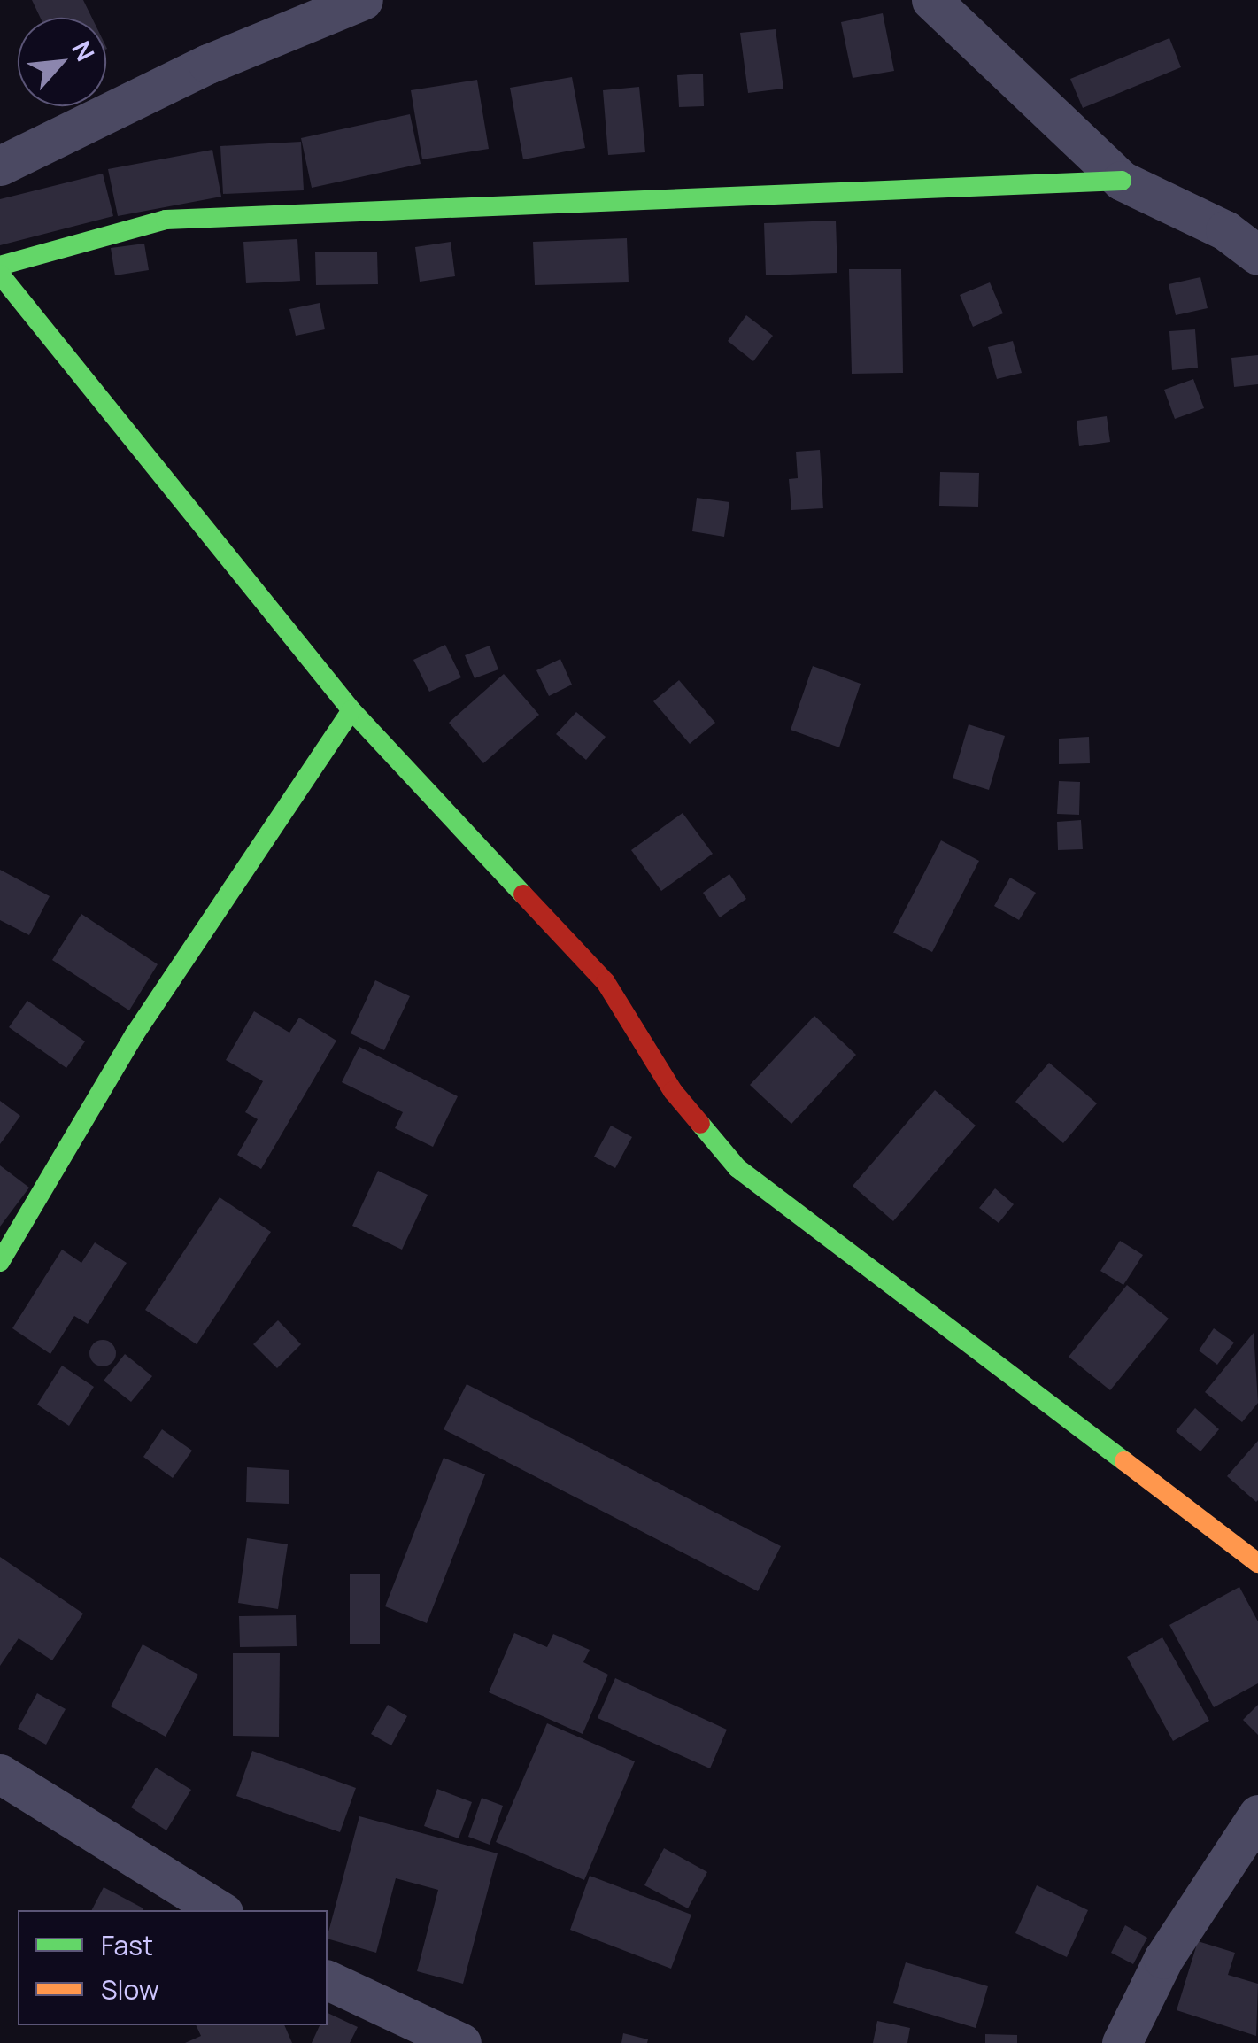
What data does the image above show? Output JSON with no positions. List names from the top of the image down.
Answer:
{
  "legend": ["Fast", "Slow"],
  "north": "top right"
}
